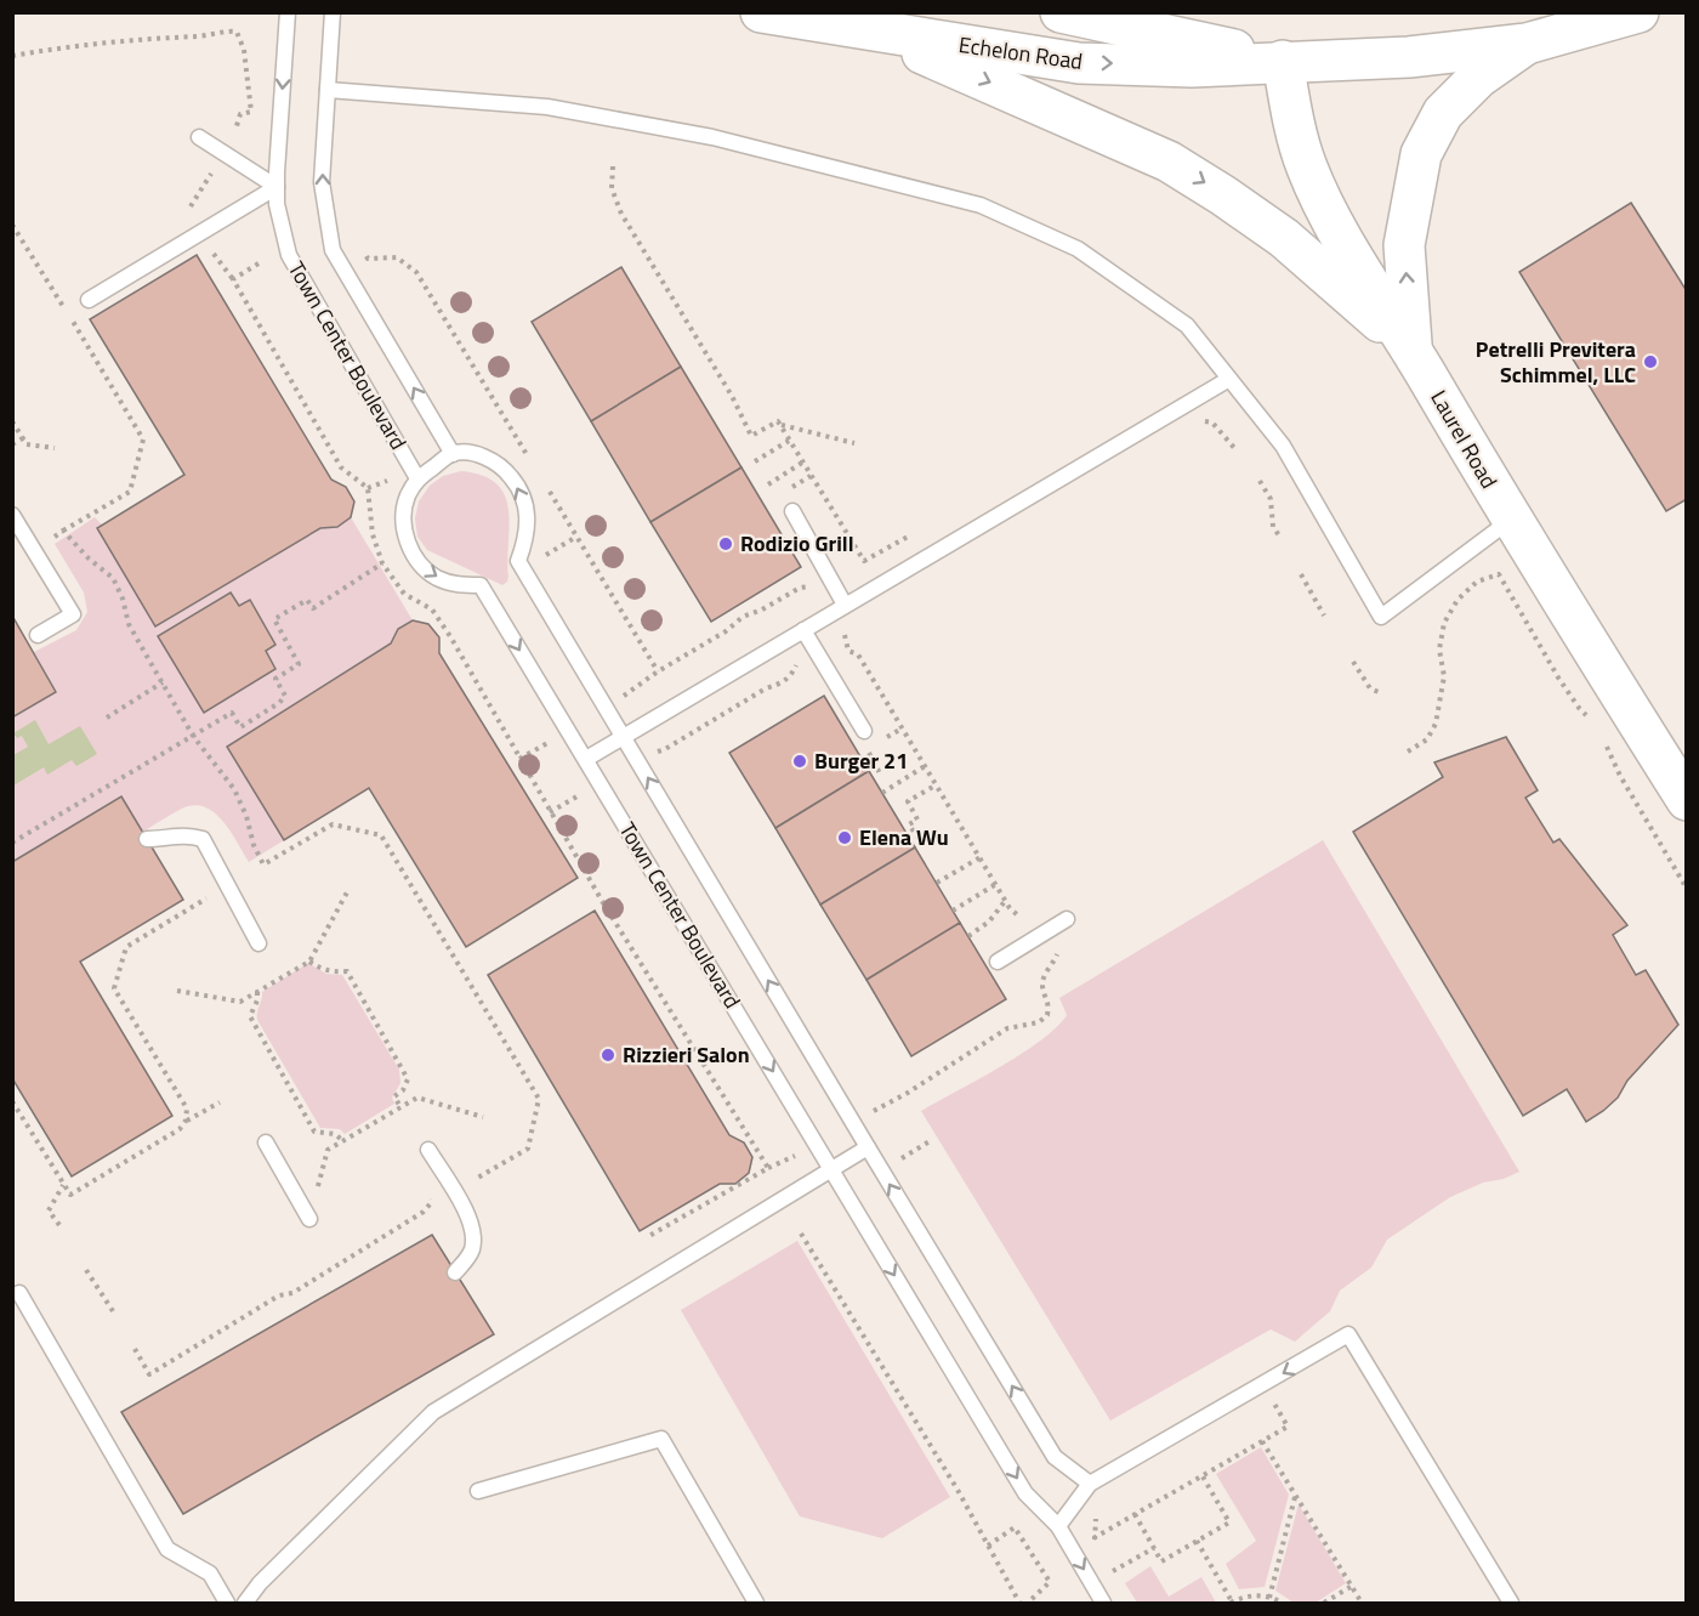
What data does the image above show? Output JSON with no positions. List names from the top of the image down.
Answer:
{
  "streets": {
    "street": ["Echelon Road", "Laurel Road"],
    "lane": ["Town Center Boulevard"]
  },
  "crossings": [
    ["Echelon Road", "Laurel Road"]
  ],
  "places": [
    "Petrelli Previtera Schimmel, LLC",
    "Rodizio Grill",
    "Burger 21",
    "Elena Wu",
    "Rizzieri Salon"
  ]
}
